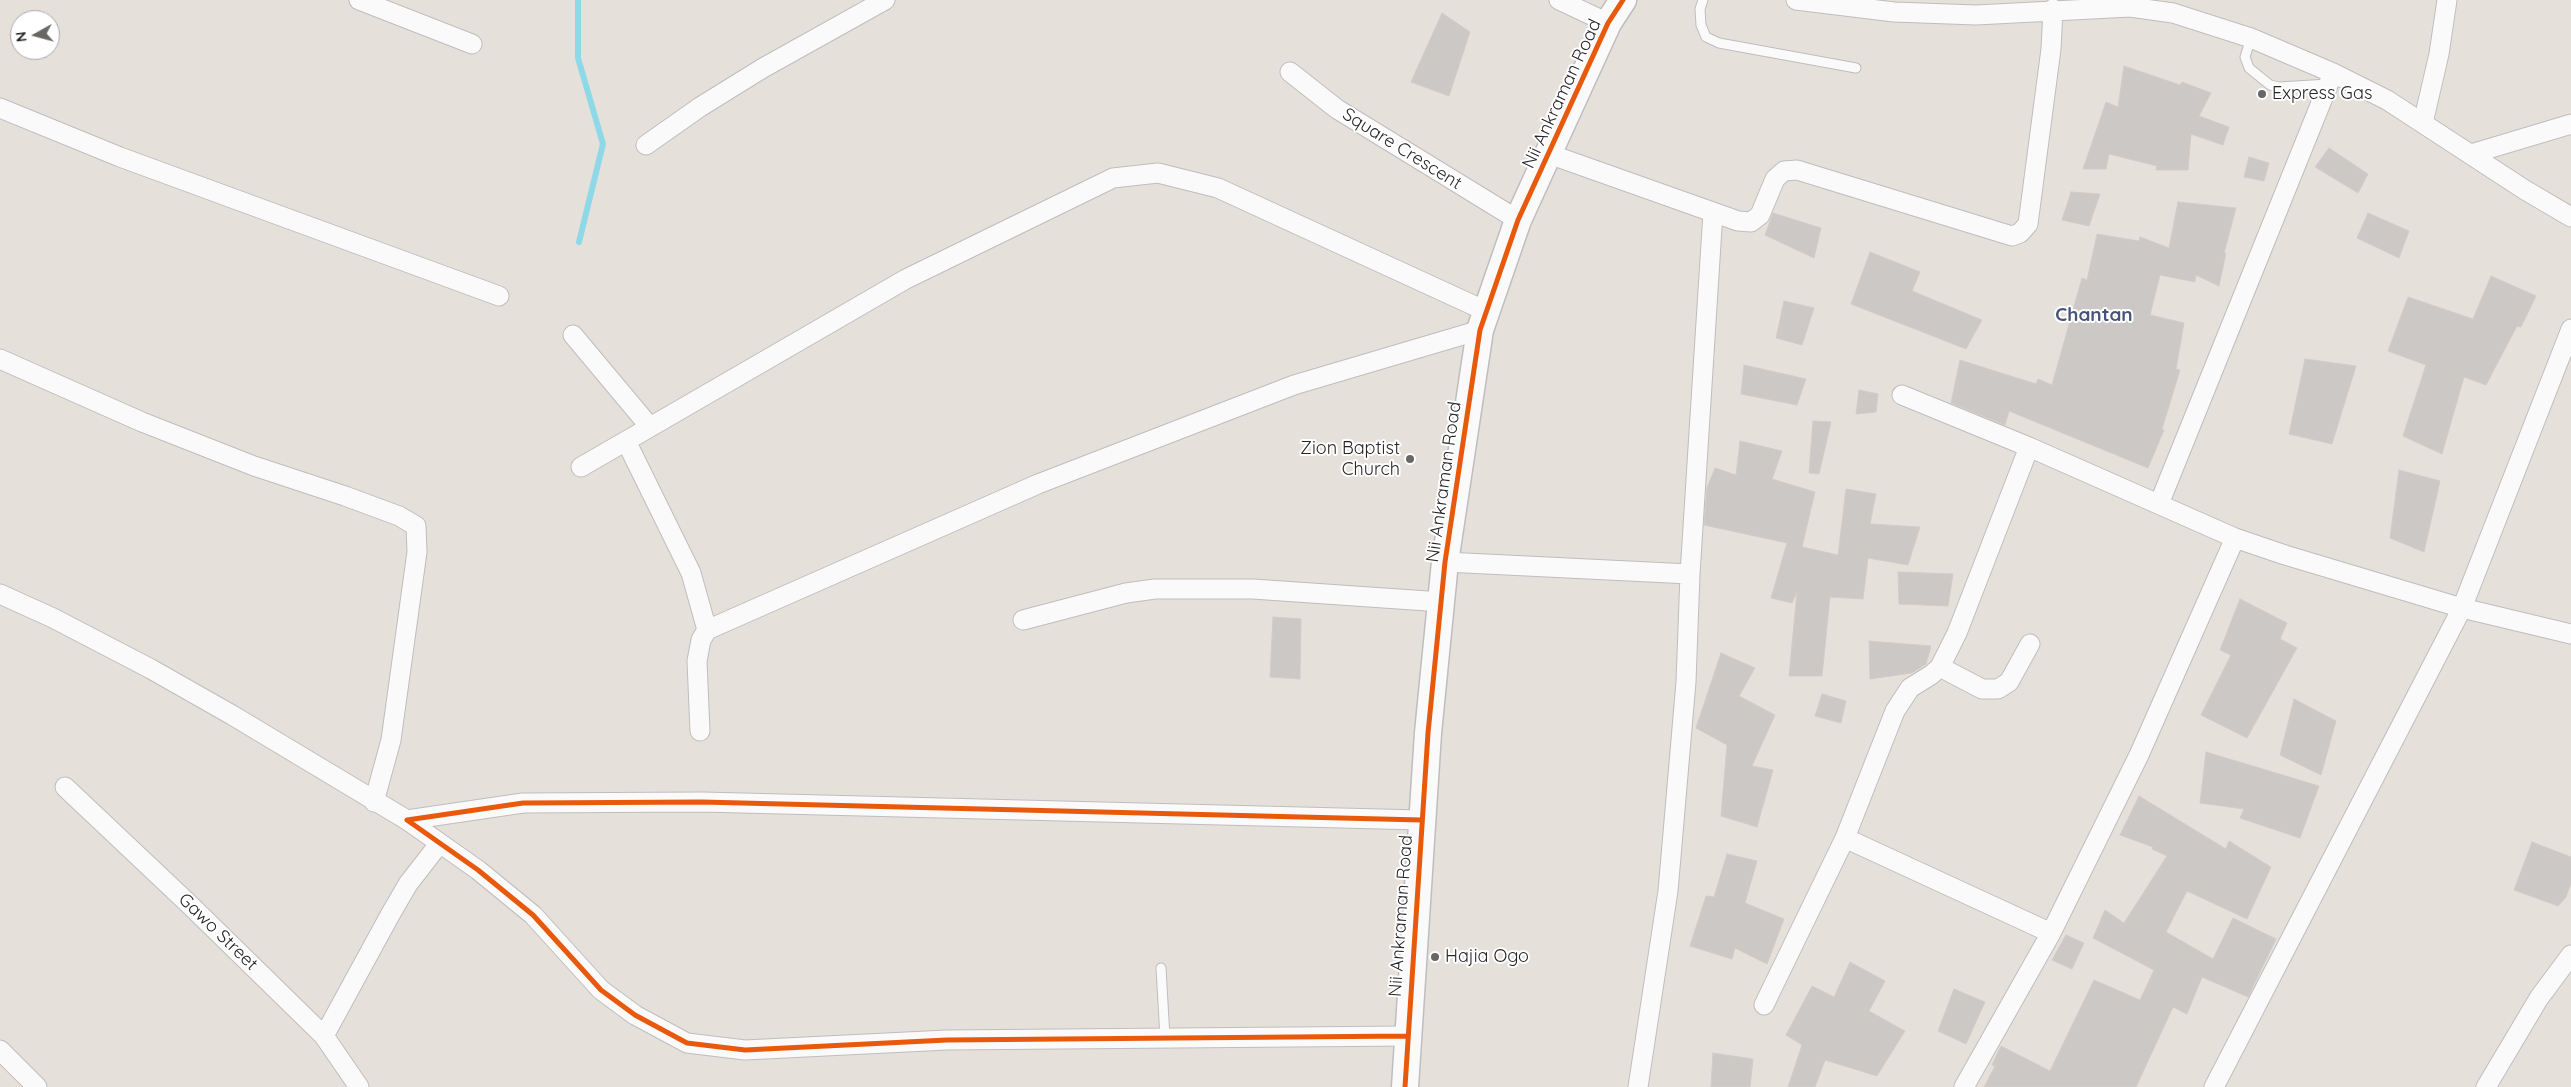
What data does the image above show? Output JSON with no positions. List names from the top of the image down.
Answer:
{
  "streets": {
    "street": ["Nii Ankraman Road", "Square Crescent", "Gawo Street"]
  },
  "crossings": [
    ["Nii Ankraman Road", "Square Crescent"]
  ],
  "districts": ["Chantan"],
  "places": ["Express Gas", "Zion Baptist Church", "Hajia Ogo"],
  "north": "left"
}
